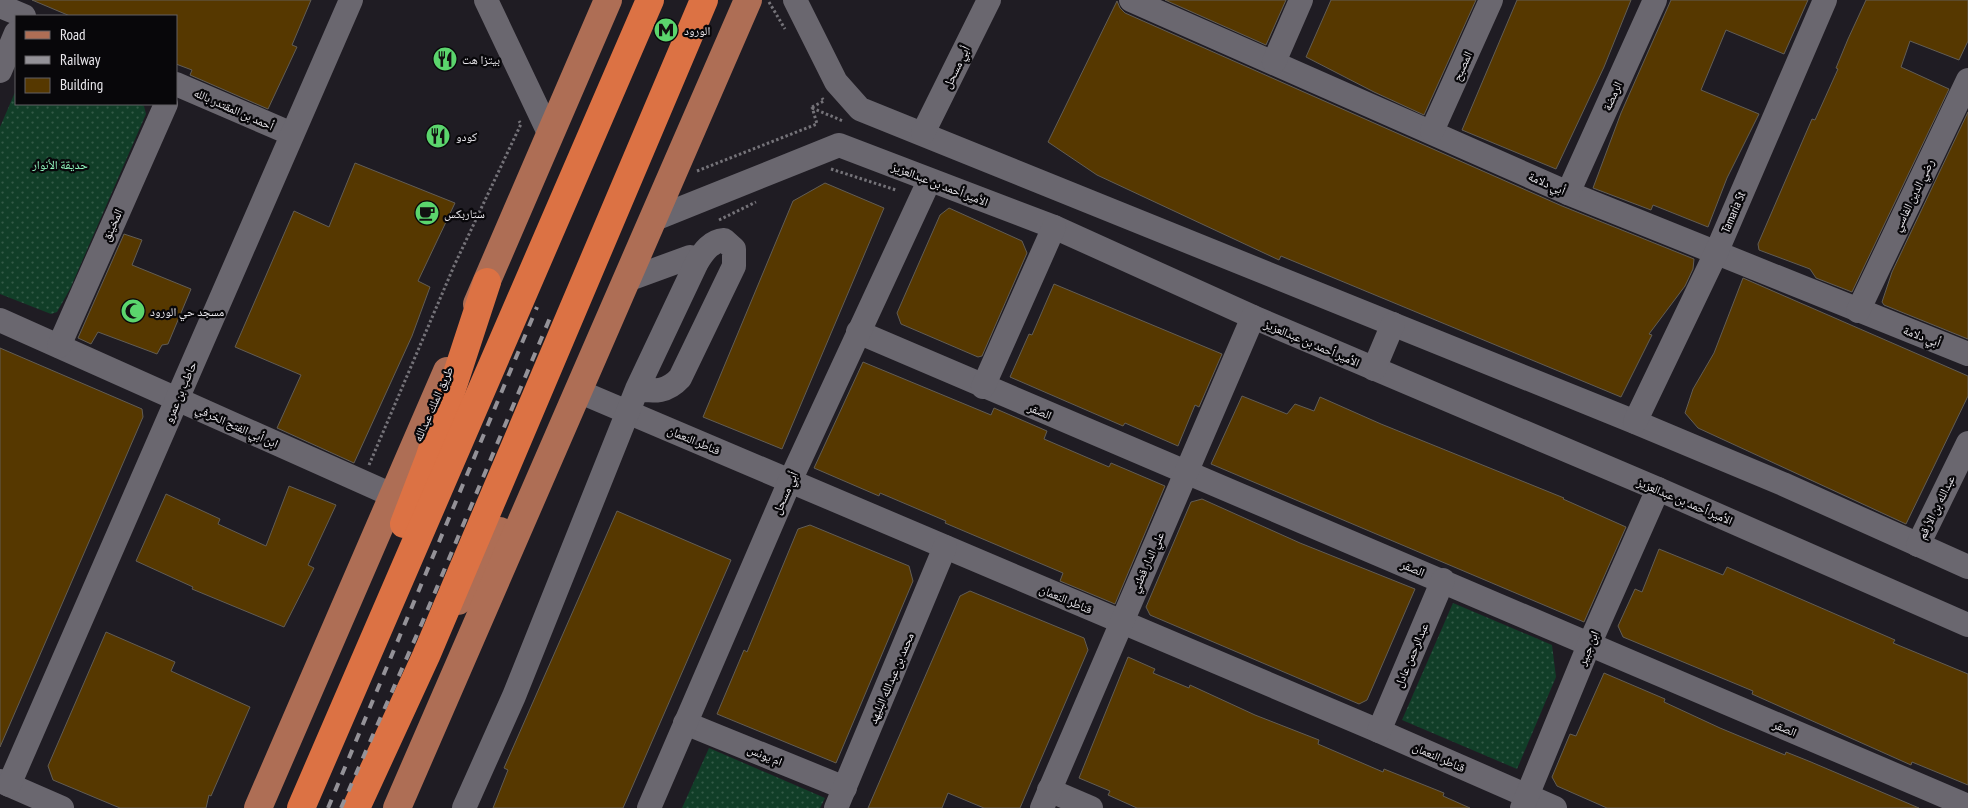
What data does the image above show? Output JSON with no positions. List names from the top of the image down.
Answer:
{
  "streets": {
    "main road": ["طريق الملك عبدالله"],
    "street": [
      "المصبح",
      "أبي مسحل",
      "الرمضة",
      "أحمد بن المقتدر بالله",
      "أبي دلامة",
      "الأمير أحمد بن عبدالعزيز",
      "رضي الدين الفاسي",
      "Tamaria St",
      "المخينق",
      "حاطب بن عمرو",
      "الصقر",
      "ابن أبي الفتح الخرفي",
      "قناطر النعمان",
      "عبدالله بن الأرقم",
      "علي الدار قطني",
      "ابن جبير",
      "عبدالرحمن عادل",
      "محمد بن عبدالله البليهد",
      "ام يونس"
    ]
  },
  "crossings": [
    ["المصبح", "أبي دلامة"],
    ["أبي مسحل", "الأمير أحمد بن عبدالعزيز"],
    ["أبي مسحل", "الصقر"],
    ["أبي مسحل", "قناطر النعمان"],
    ["أبي مسحل", "ام يونس"],
    ["الرمضة", "أبي دلامة"],
    ["أحمد بن المقتدر بالله", "حاطب بن عمرو"],
    ["أبي دلامة", "رضي الدين الفاسي"],
    ["أبي دلامة", "Tamaria St"],
    ["الأمير أحمد بن عبدالعزيز", "علي الدار قطني"],
    ["الأمير أحمد بن عبدالعزيز", "ابن جبير"],
    ["المخينق", "ابن أبي الفتح الخرفي"],
    ["حاطب بن عمرو", "ابن أبي الفتح الخرفي"],
    ["طريق الملك عبدالله", "ابن أبي الفتح الخرفي"],
    ["الصقر", "علي الدار قطني"],
    ["الصقر", "ابن جبير"],
    ["الصقر", "عبدالرحمن عادل"],
    ["قناطر النعمان", "علي الدار قطني"],
    ["قناطر النعمان", "ابن جبير"],
    ["قناطر النعمان", "عبدالرحمن عادل"],
    ["قناطر النعمان", "محمد بن عبدالله البليهد"],
    ["محمد بن عبدالله البليهد", "ام يونس"]
  ],
  "parks": ["حديقة الأنوار"],
  "places": {
    "metro station": ["الورود"],
    "restaurant": ["بيتزا هت", "كودو"],
    "cafe": ["ستاربكس"],
    "mosque": ["مسجد حي الورود"]
  },
  "legend": ["Road", "Railway", "Building"]
}
